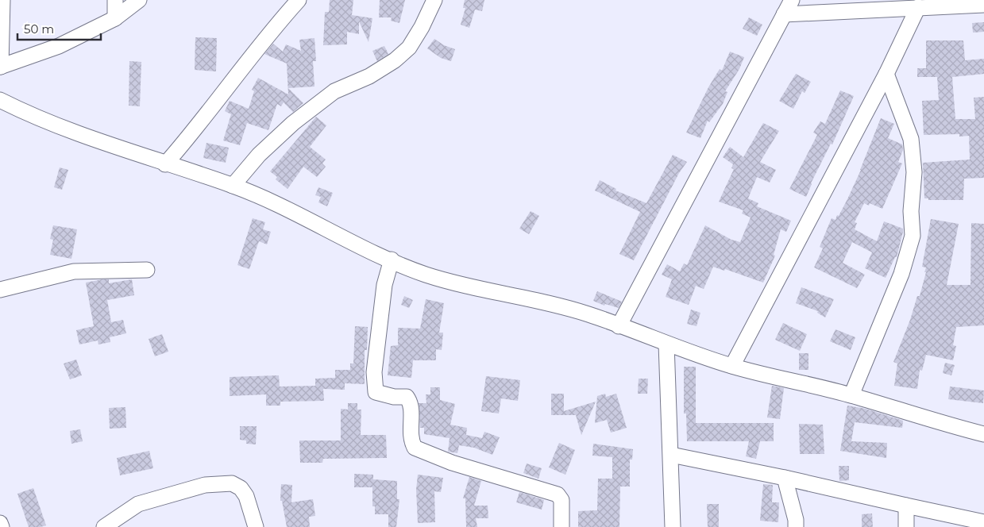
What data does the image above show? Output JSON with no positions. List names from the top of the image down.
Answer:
{
  "scale_bar": "50 m"
}
